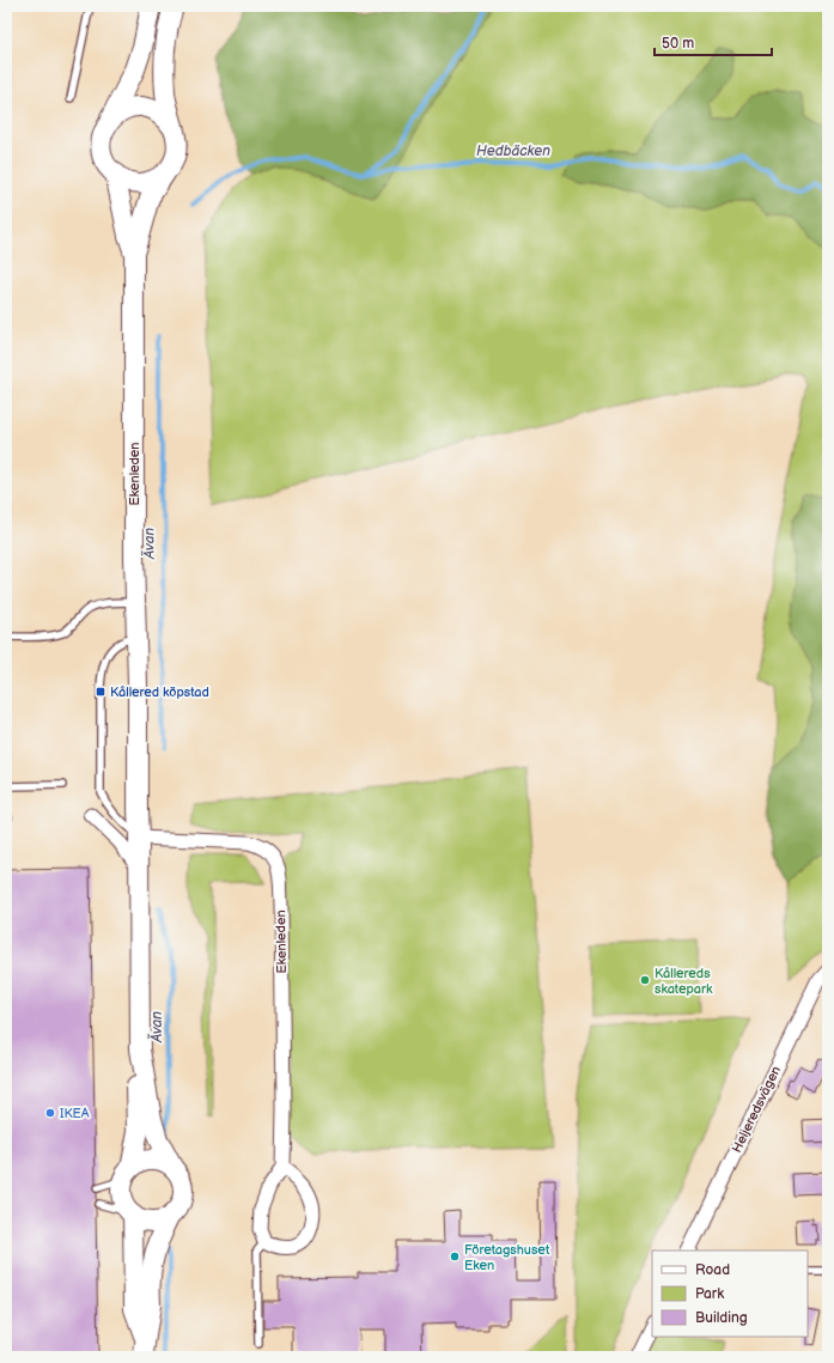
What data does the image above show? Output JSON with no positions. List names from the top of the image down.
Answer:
{
  "streets": {
    "street": ["Ekenleden", "Heljeredsvägen"]
  },
  "water": ["Hedbäcken", "Ävan"],
  "places": {
    "transit": ["Kållered köpstad"],
    "other": ["Kållereds skatepark", "IKEA", "Företagshuset Eken"]
  },
  "legend": ["Road", "Park", "Building"],
  "scale_bar": "50 m"
}
